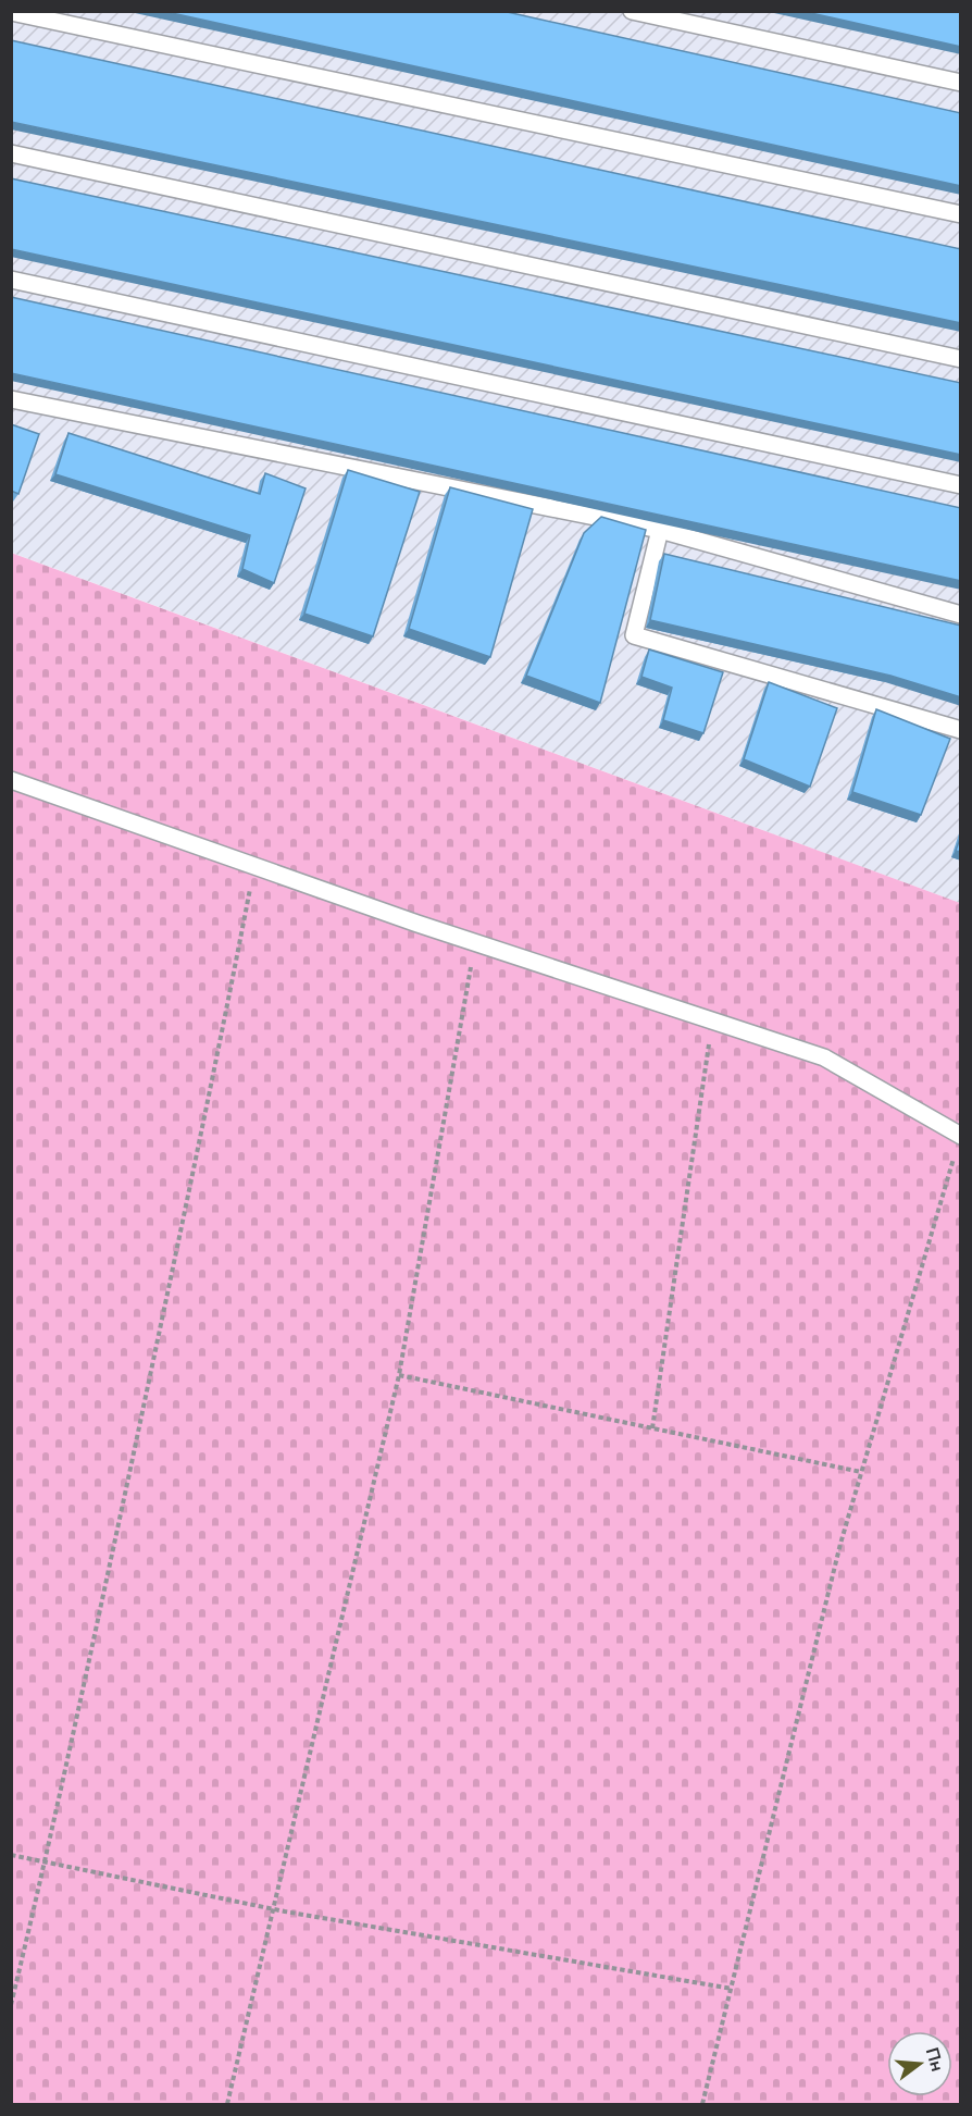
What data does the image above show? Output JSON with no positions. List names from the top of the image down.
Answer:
{
  "north": "right"
}
